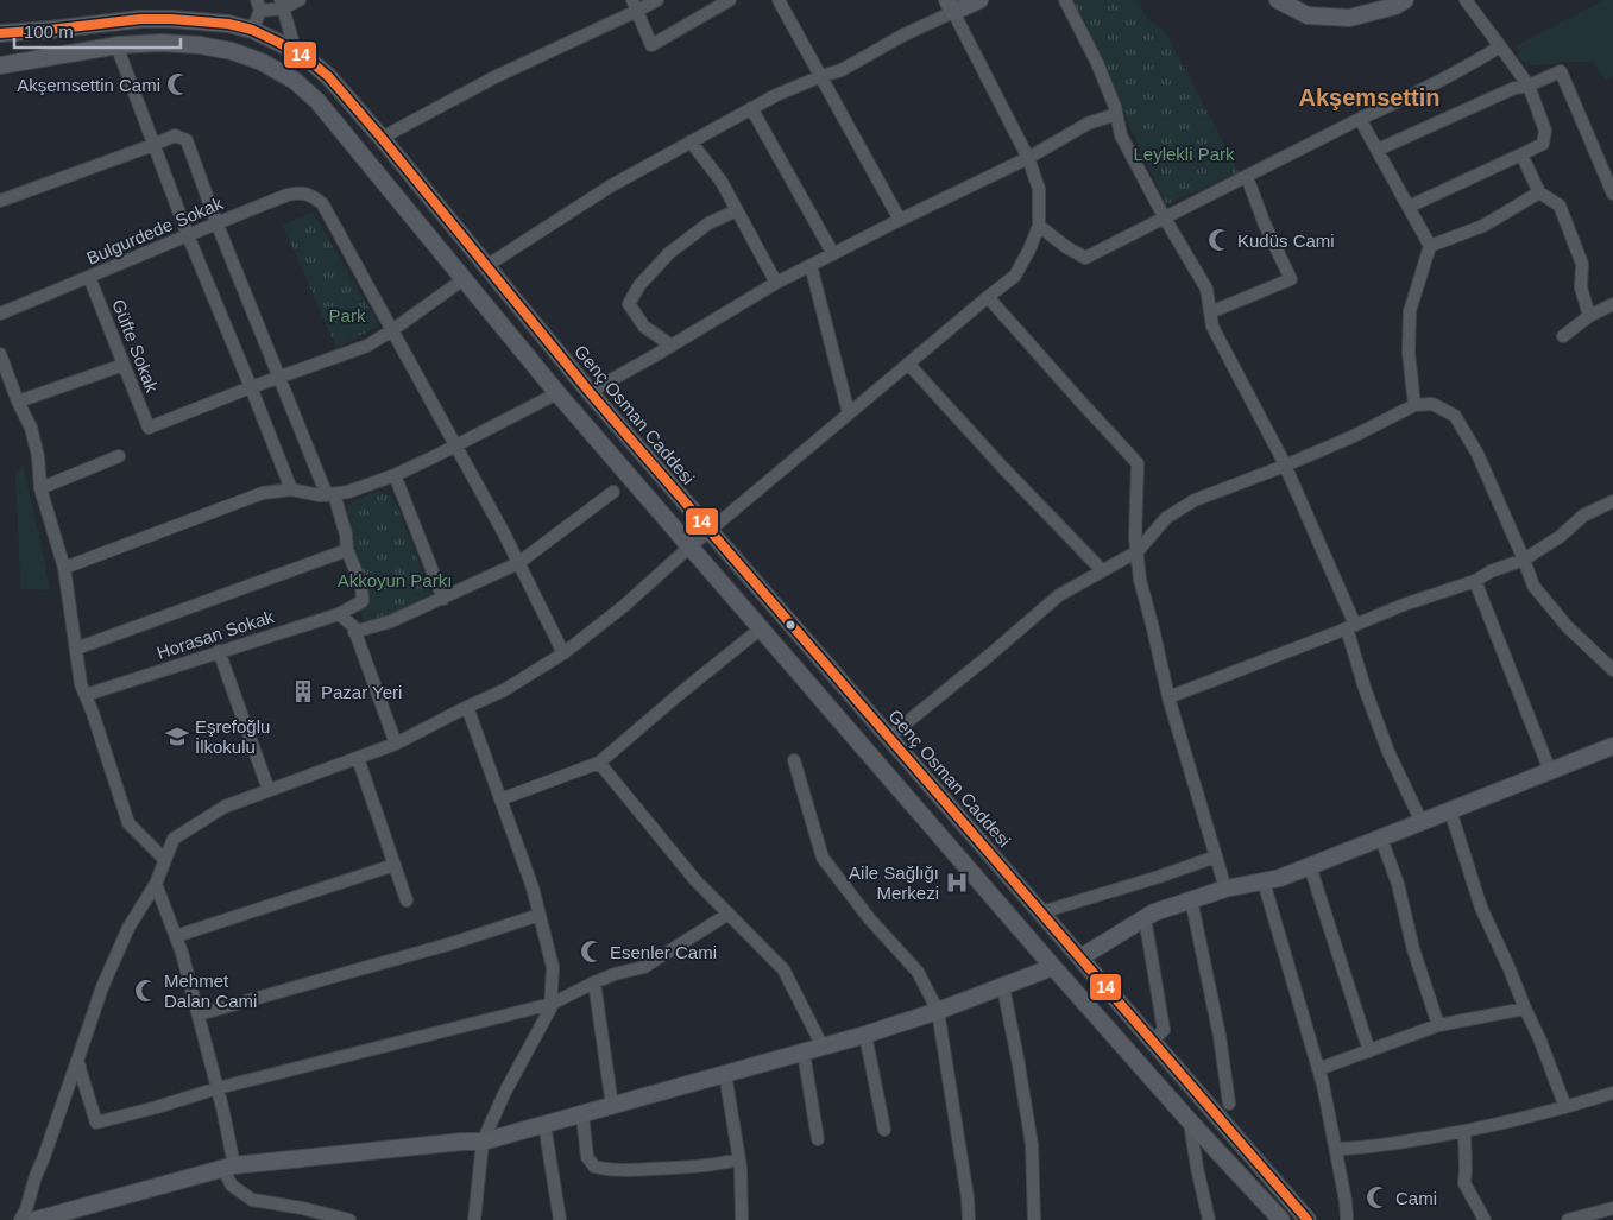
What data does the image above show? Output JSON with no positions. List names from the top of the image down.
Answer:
{
  "streets": {
    "main road": ["Genç Osman Caddesi"],
    "street": ["Bulgurdede Sokak", "Güfte Sokak", "Horasan Sokak"]
  },
  "crossings": [
    ["Bulgurdede Sokak", "Güfte Sokak"]
  ],
  "districts": ["Akşemsettin"],
  "parks": ["Leylekli Park", "Park", "Akkoyun Parkı"],
  "places": {
    "mosque": [
      "Akşemsettin Cami",
      "Kudüs Cami",
      "Esenler Cami",
      "Mehmet Dalan Cami",
      "Cami"
    ],
    "building": ["Pazar Yeri"],
    "school or university": ["Eşrefoğlu İlkokulu"],
    "hospital": ["Aile Sağlığı Merkezi"]
  },
  "lines": ["transit line 14"],
  "scale_bar": "100 m"
}
